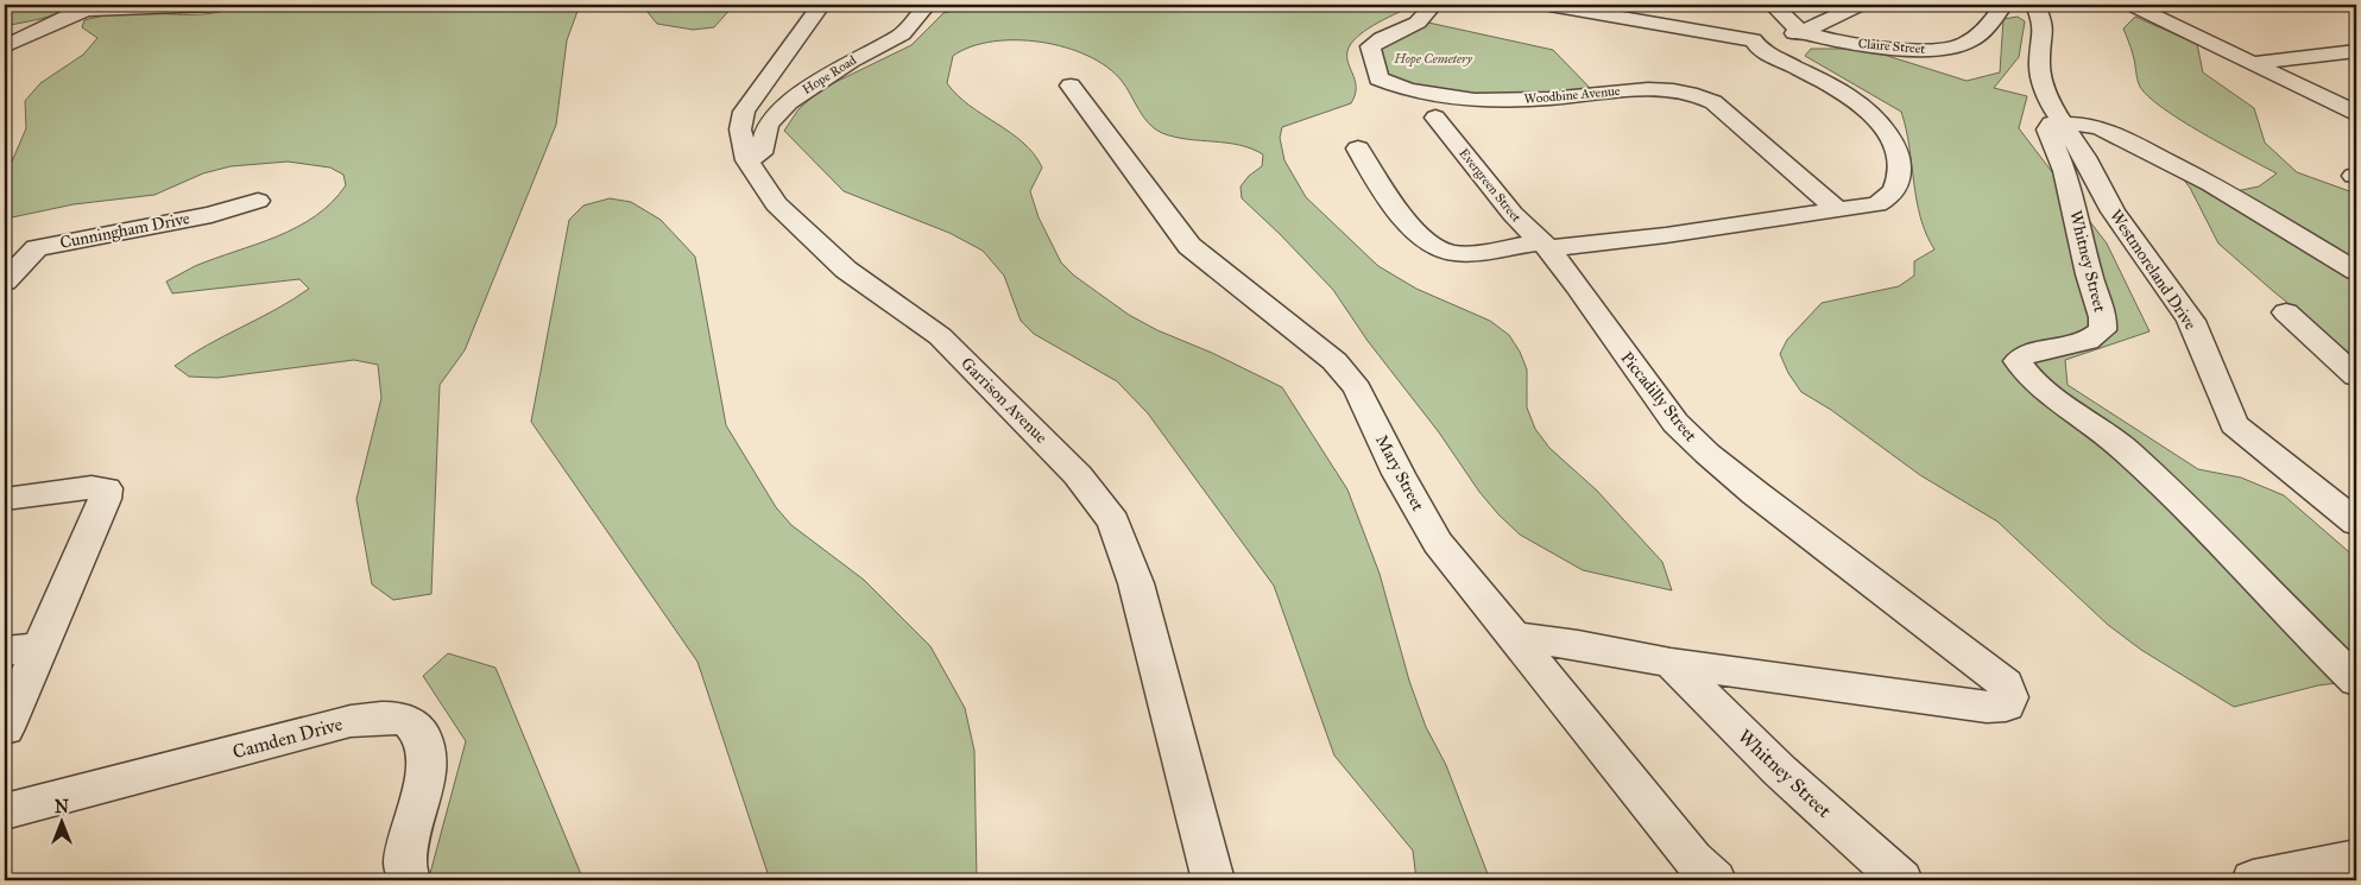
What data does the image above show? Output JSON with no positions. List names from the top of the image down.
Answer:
{
  "streets": {
    "street": [
      "Claire Street",
      "Hope Road",
      "Woodbine Avenue",
      "Evergreen Street",
      "Cunningham Drive",
      "Whitney Street",
      "Westmoreland Drive",
      "Piccadilly Street",
      "Garrison Avenue",
      "Mary Street",
      "Camden Drive"
    ]
  },
  "crossings": [
    ["Hope Road", "Garrison Avenue"],
    ["Evergreen Street", "Piccadilly Street"],
    ["Whitney Street", "Westmoreland Drive"],
    ["Whitney Street", "Piccadilly Street"],
    ["Piccadilly Street", "Mary Street"]
  ],
  "parks": ["Hope Cemetery"],
  "north": "top"
}
